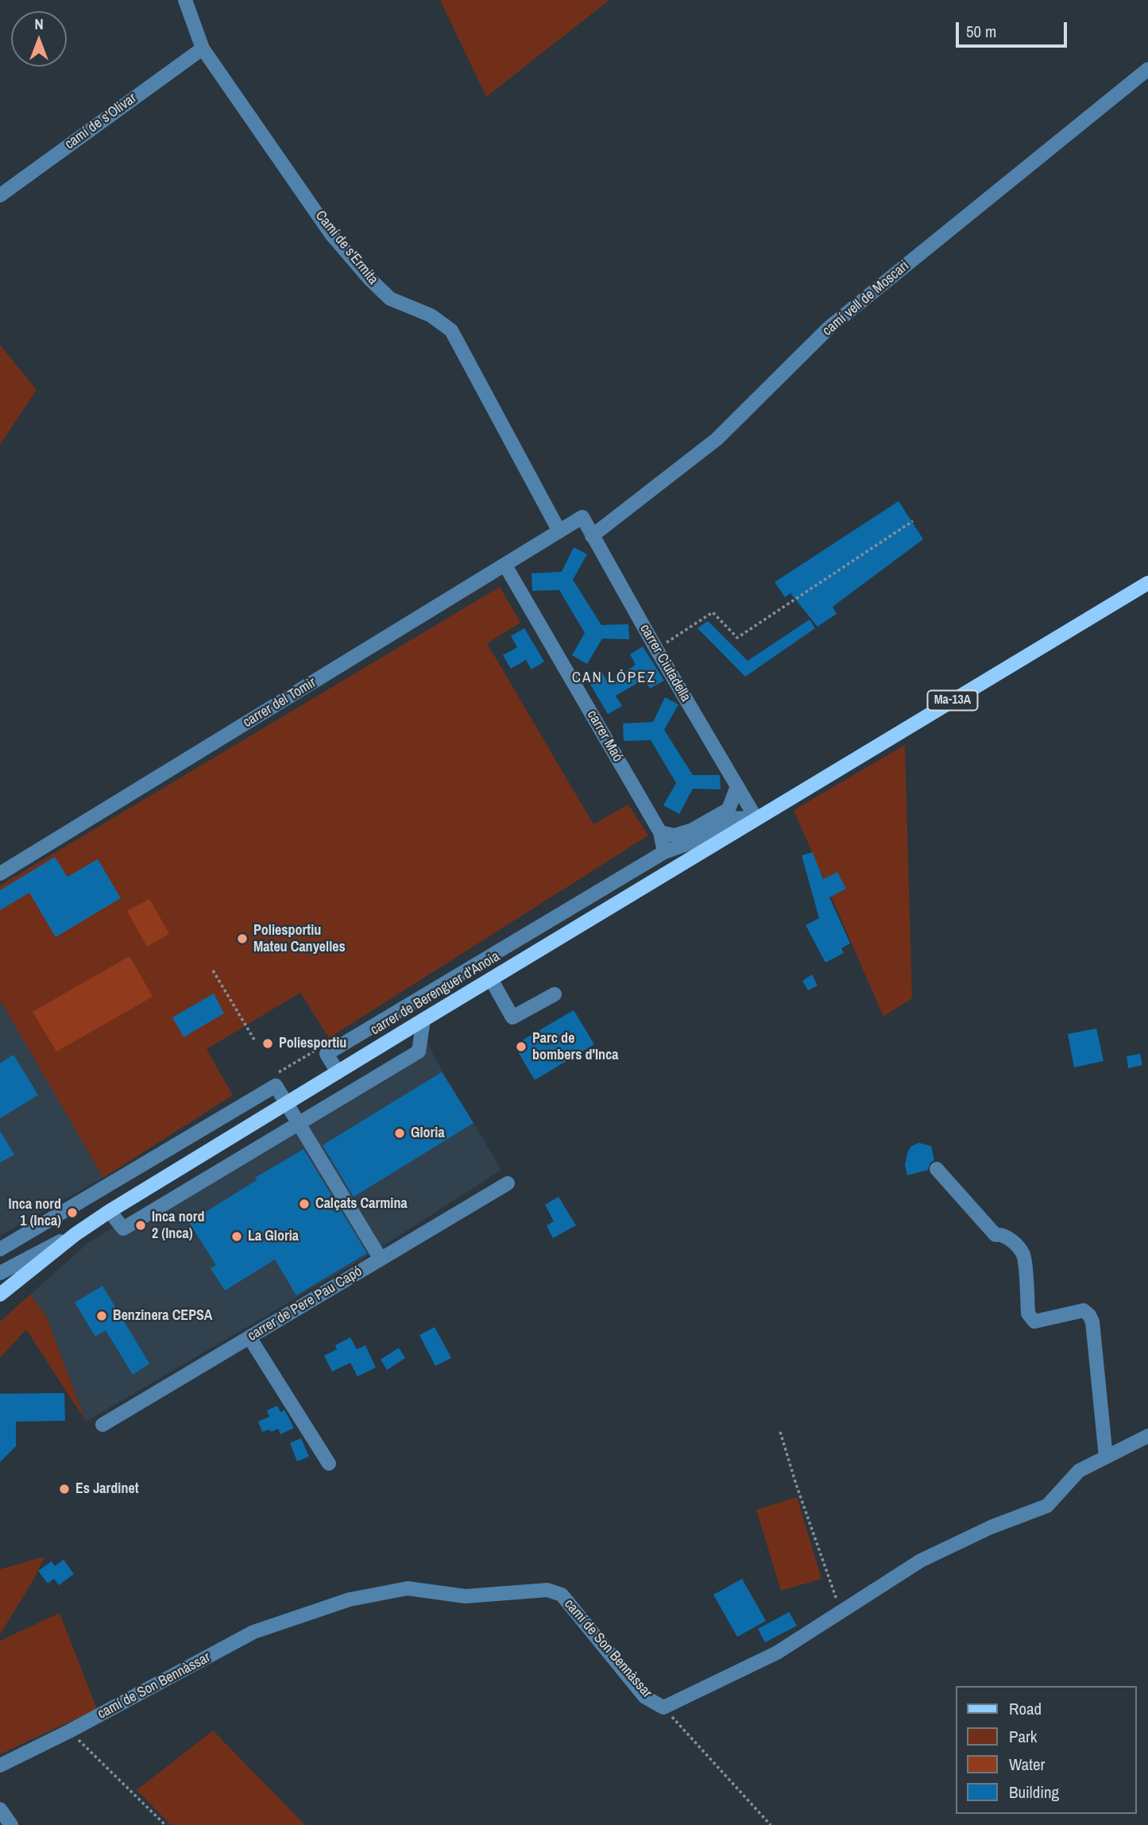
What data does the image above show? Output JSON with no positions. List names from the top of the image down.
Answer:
{
  "streets": {
    "main road": ["Ma-13A", "carrer de Berenguer d'Anoia"],
    "street": [
      "camí de s'Olivar",
      "Camí de s'Ermita",
      "camí vell de Moscari",
      "carrer Ciutadella",
      "carrer del Tomir",
      "carrer Maó",
      "carrer de Pere Pau Capó",
      "camí de Son Bennàssar"
    ]
  },
  "crossings": [
    ["camí de s'Olivar", "Camí de s'Ermita"],
    ["Camí de s'Ermita", "carrer Ciutadella"],
    ["Camí de s'Ermita", "carrer del Tomir"],
    ["camí vell de Moscari", "carrer Ciutadella"],
    ["carrer Ciutadella", "Ma-13A"],
    ["carrer Ciutadella", "carrer del Tomir"],
    ["carrer Ciutadella", "carrer de Berenguer d'Anoia"],
    ["Ma-13A", "carrer de Berenguer d'Anoia"],
    ["carrer del Tomir", "carrer Maó"]
  ],
  "districts": ["CAN LÓPEZ"],
  "places": [
    "Poliesportiu Mateu Canyelles",
    "Poliesportiu",
    "Parc de bombers d'Inca",
    "Gloria",
    "Calçats Carmina",
    "Inca nord 1 (Inca)",
    "Inca nord 2 (Inca)",
    "La Gloria",
    "Benzinera CEPSA",
    "Es Jardinet"
  ],
  "legend": [
    "Road",
    "Park",
    "Water",
    "Building"
  ],
  "scale_bar": "50 m",
  "north": "top"
}
